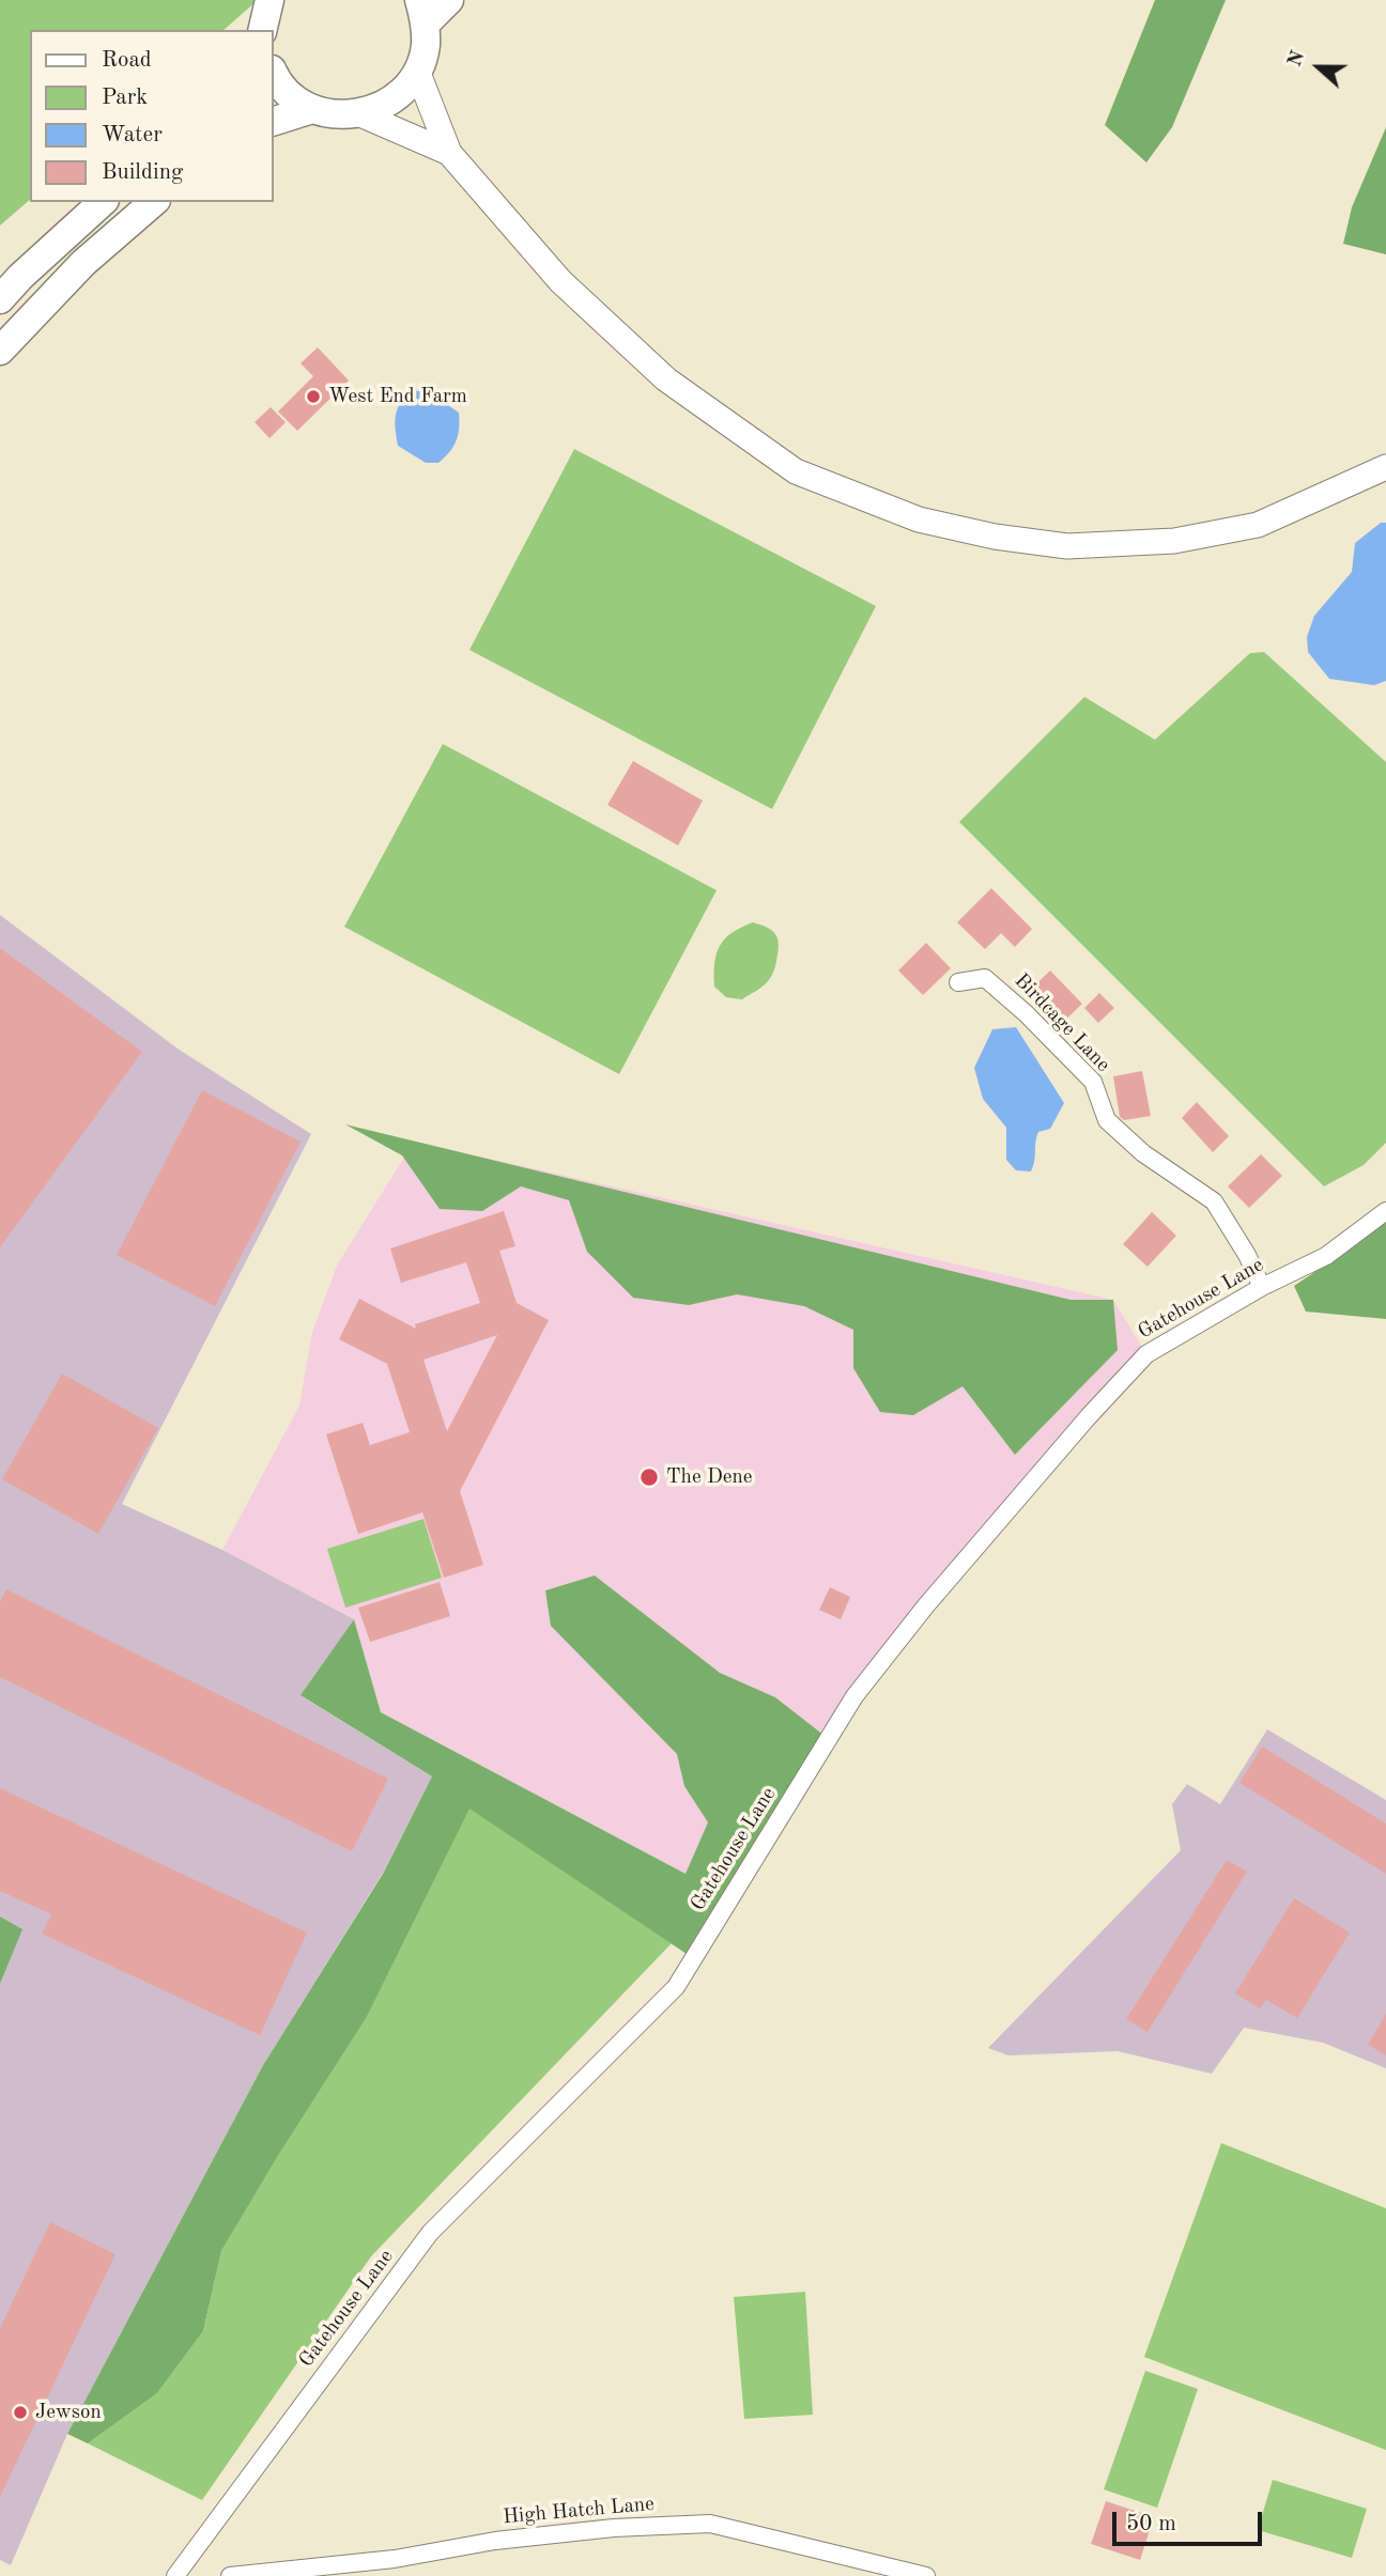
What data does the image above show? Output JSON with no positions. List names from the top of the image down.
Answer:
{
  "streets": {
    "street": ["Birdcage Lane", "Gatehouse Lane", "High Hatch Lane"]
  },
  "crossings": [
    ["Birdcage Lane", "Gatehouse Lane"]
  ],
  "places": ["West End Farm", "The Dene", "Jewson"],
  "legend": [
    "Road",
    "Park",
    "Water",
    "Building"
  ],
  "scale_bar": "50 m",
  "north": "left"
}
